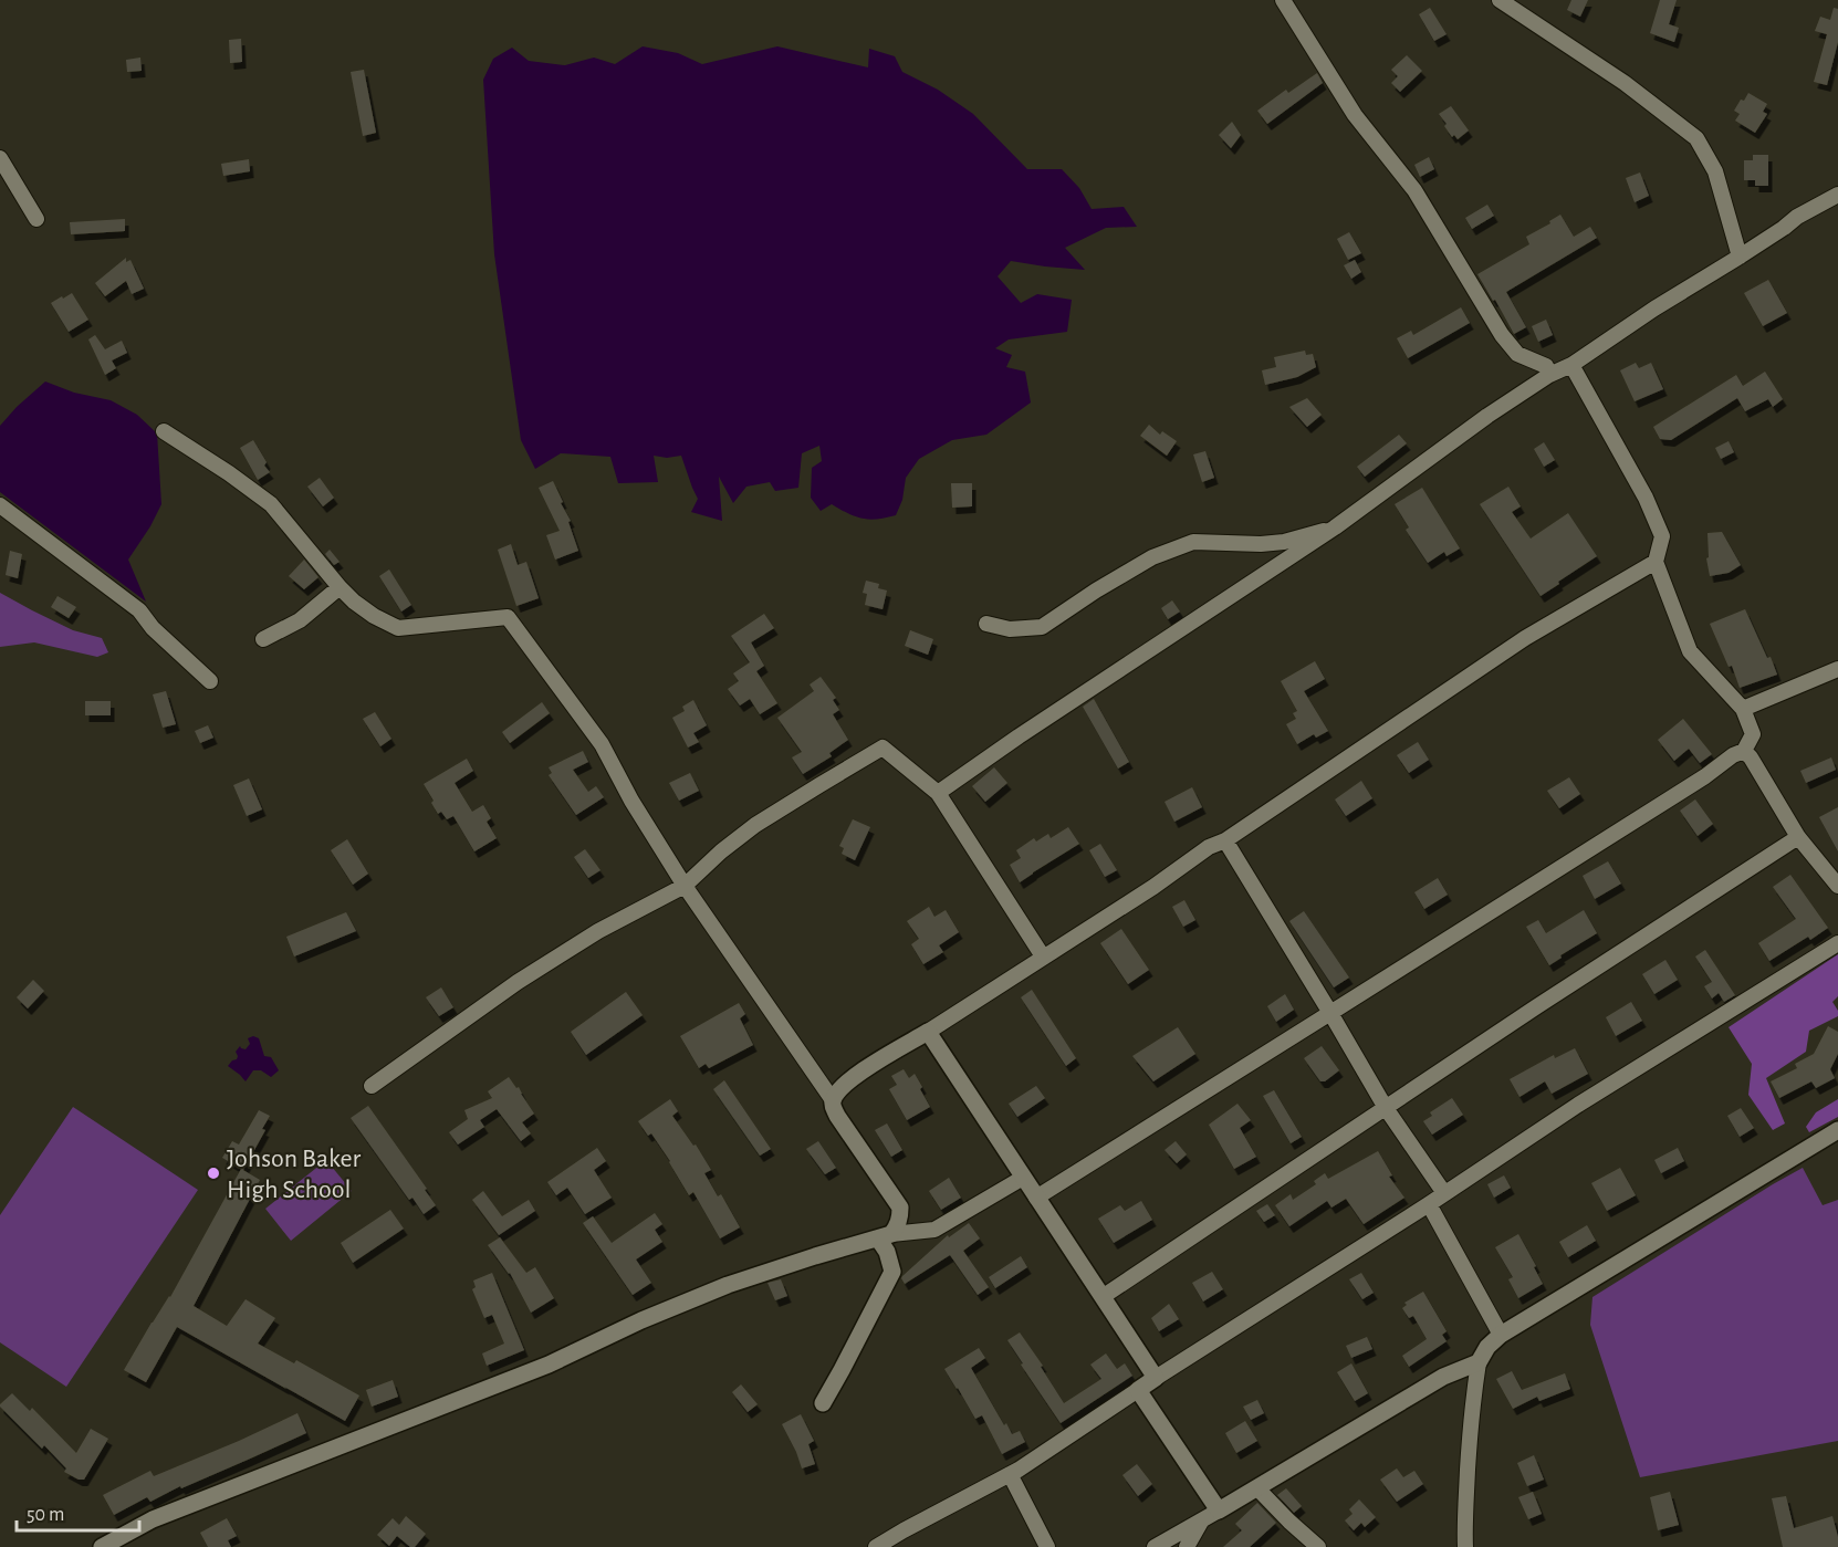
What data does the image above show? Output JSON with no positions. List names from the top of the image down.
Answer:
{
  "places": ["Johson Baker High School"],
  "scale_bar": "50 m"
}
